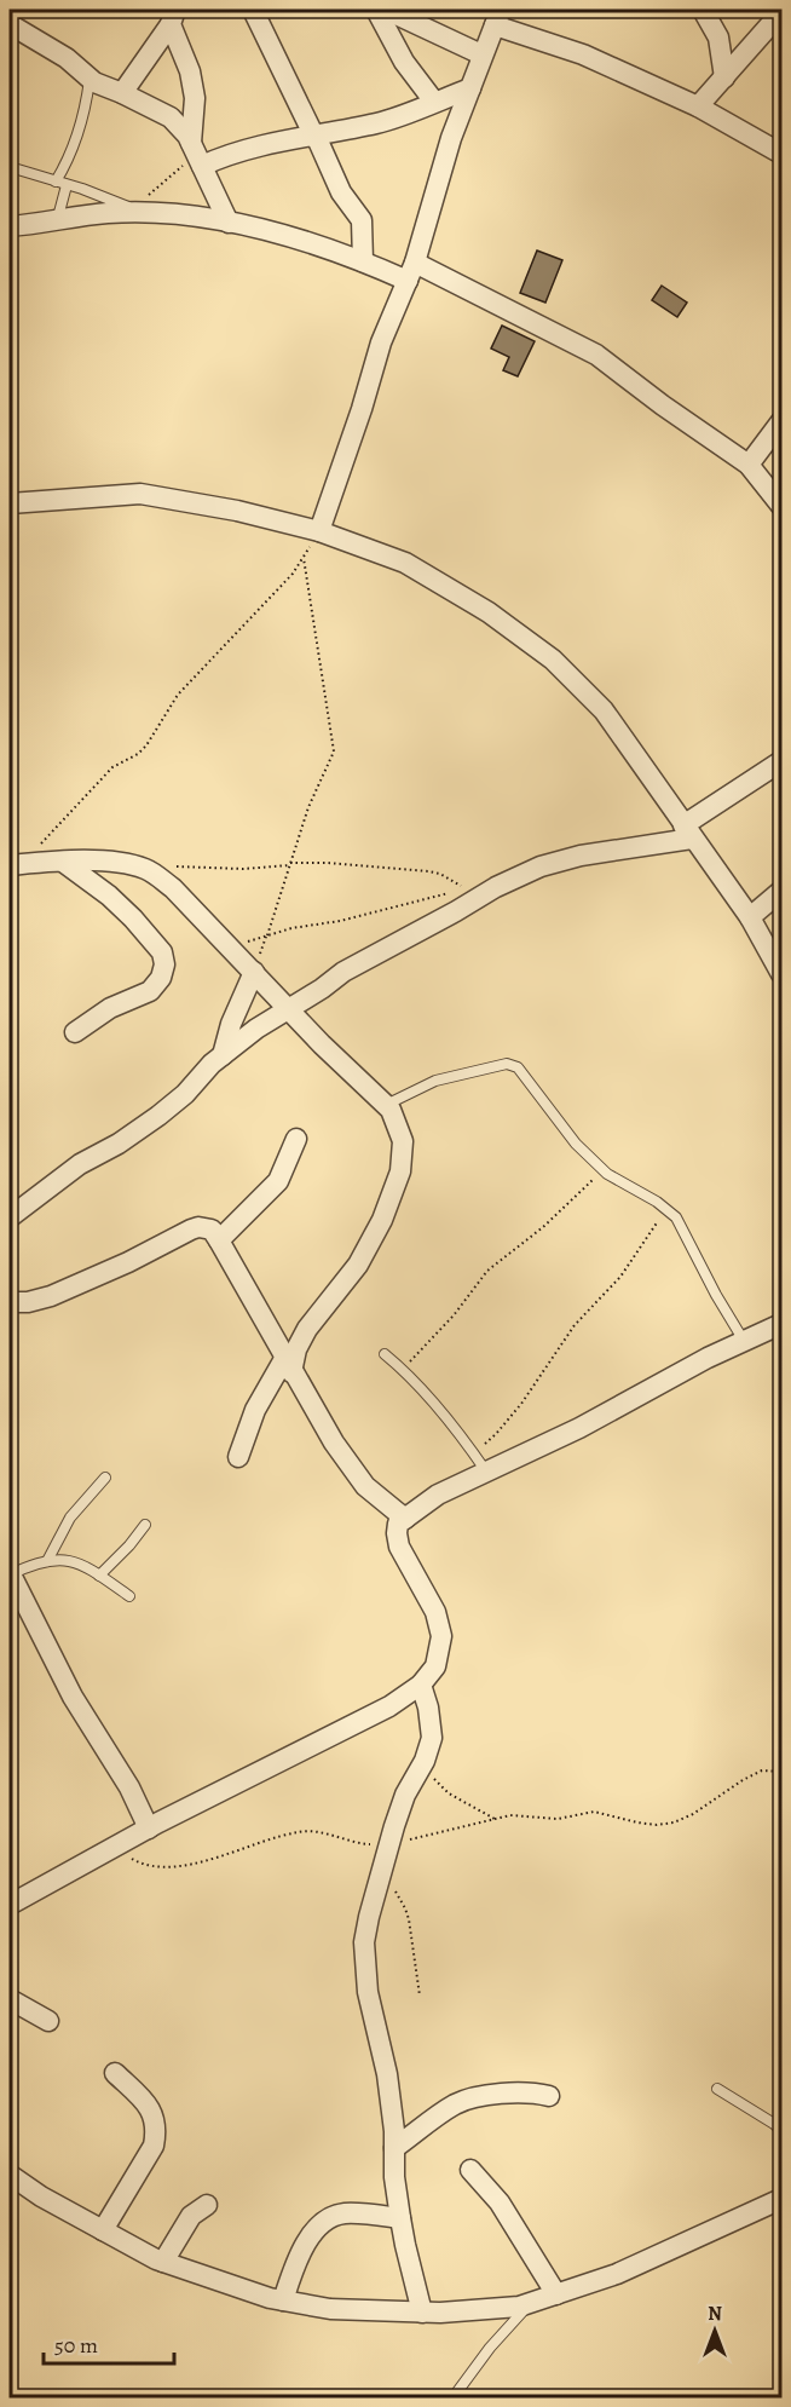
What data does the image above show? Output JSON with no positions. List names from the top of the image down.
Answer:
{
  "scale_bar": "50 m",
  "north": "top"
}
